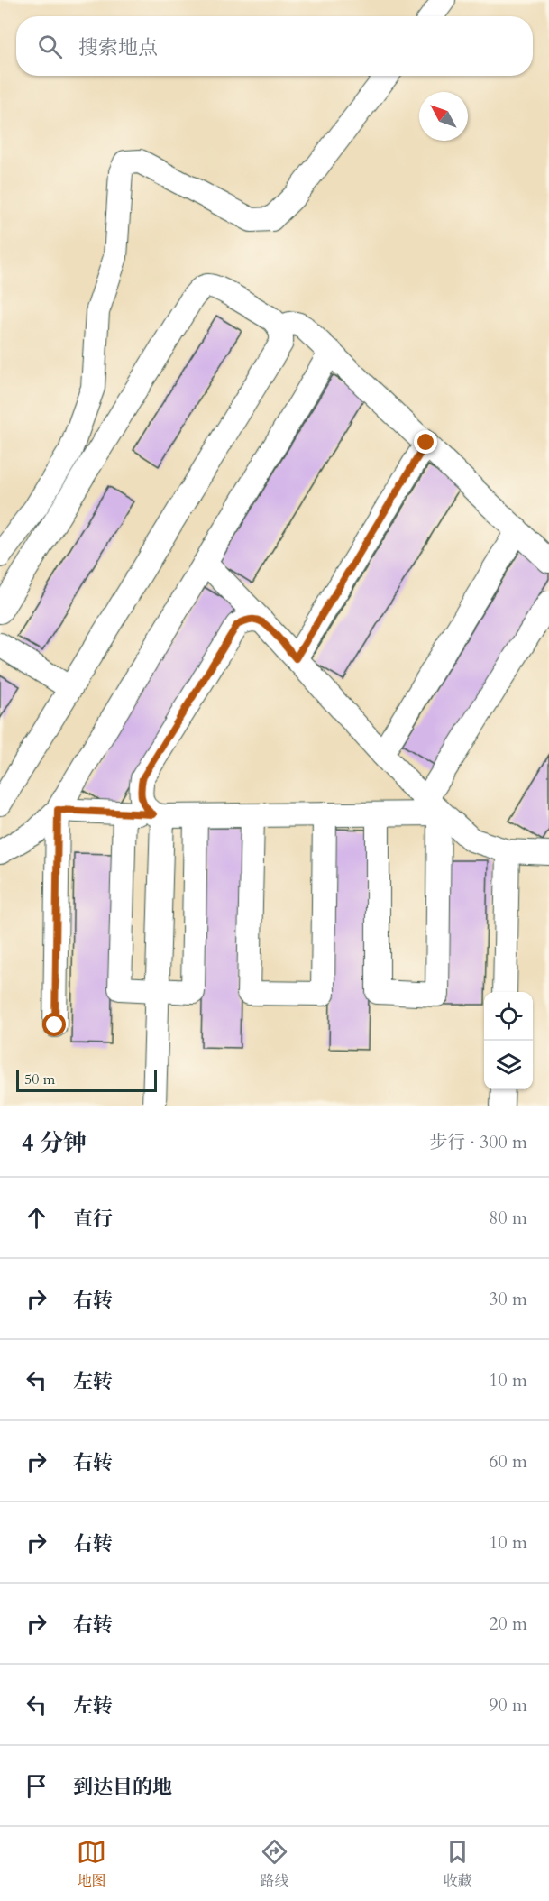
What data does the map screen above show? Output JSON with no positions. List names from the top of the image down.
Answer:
{
  "scale_bar": "50 m",
  "north": "top left",
  "page": {
    "search": "搜索地点",
    "scale": "50 m",
    "heading": ["4 分钟", "步行 · 300 m"],
    "list": [
      ["直行", "80 m"],
      ["右转", "30 m"],
      ["左转", "10 m"],
      ["右转", "60 m"],
      ["右转", "10 m"],
      ["右转", "20 m"],
      ["左转", "90 m"],
      "到达目的地"
    ],
    "nav": ["地图", "路线", "收藏"]
  }
}
